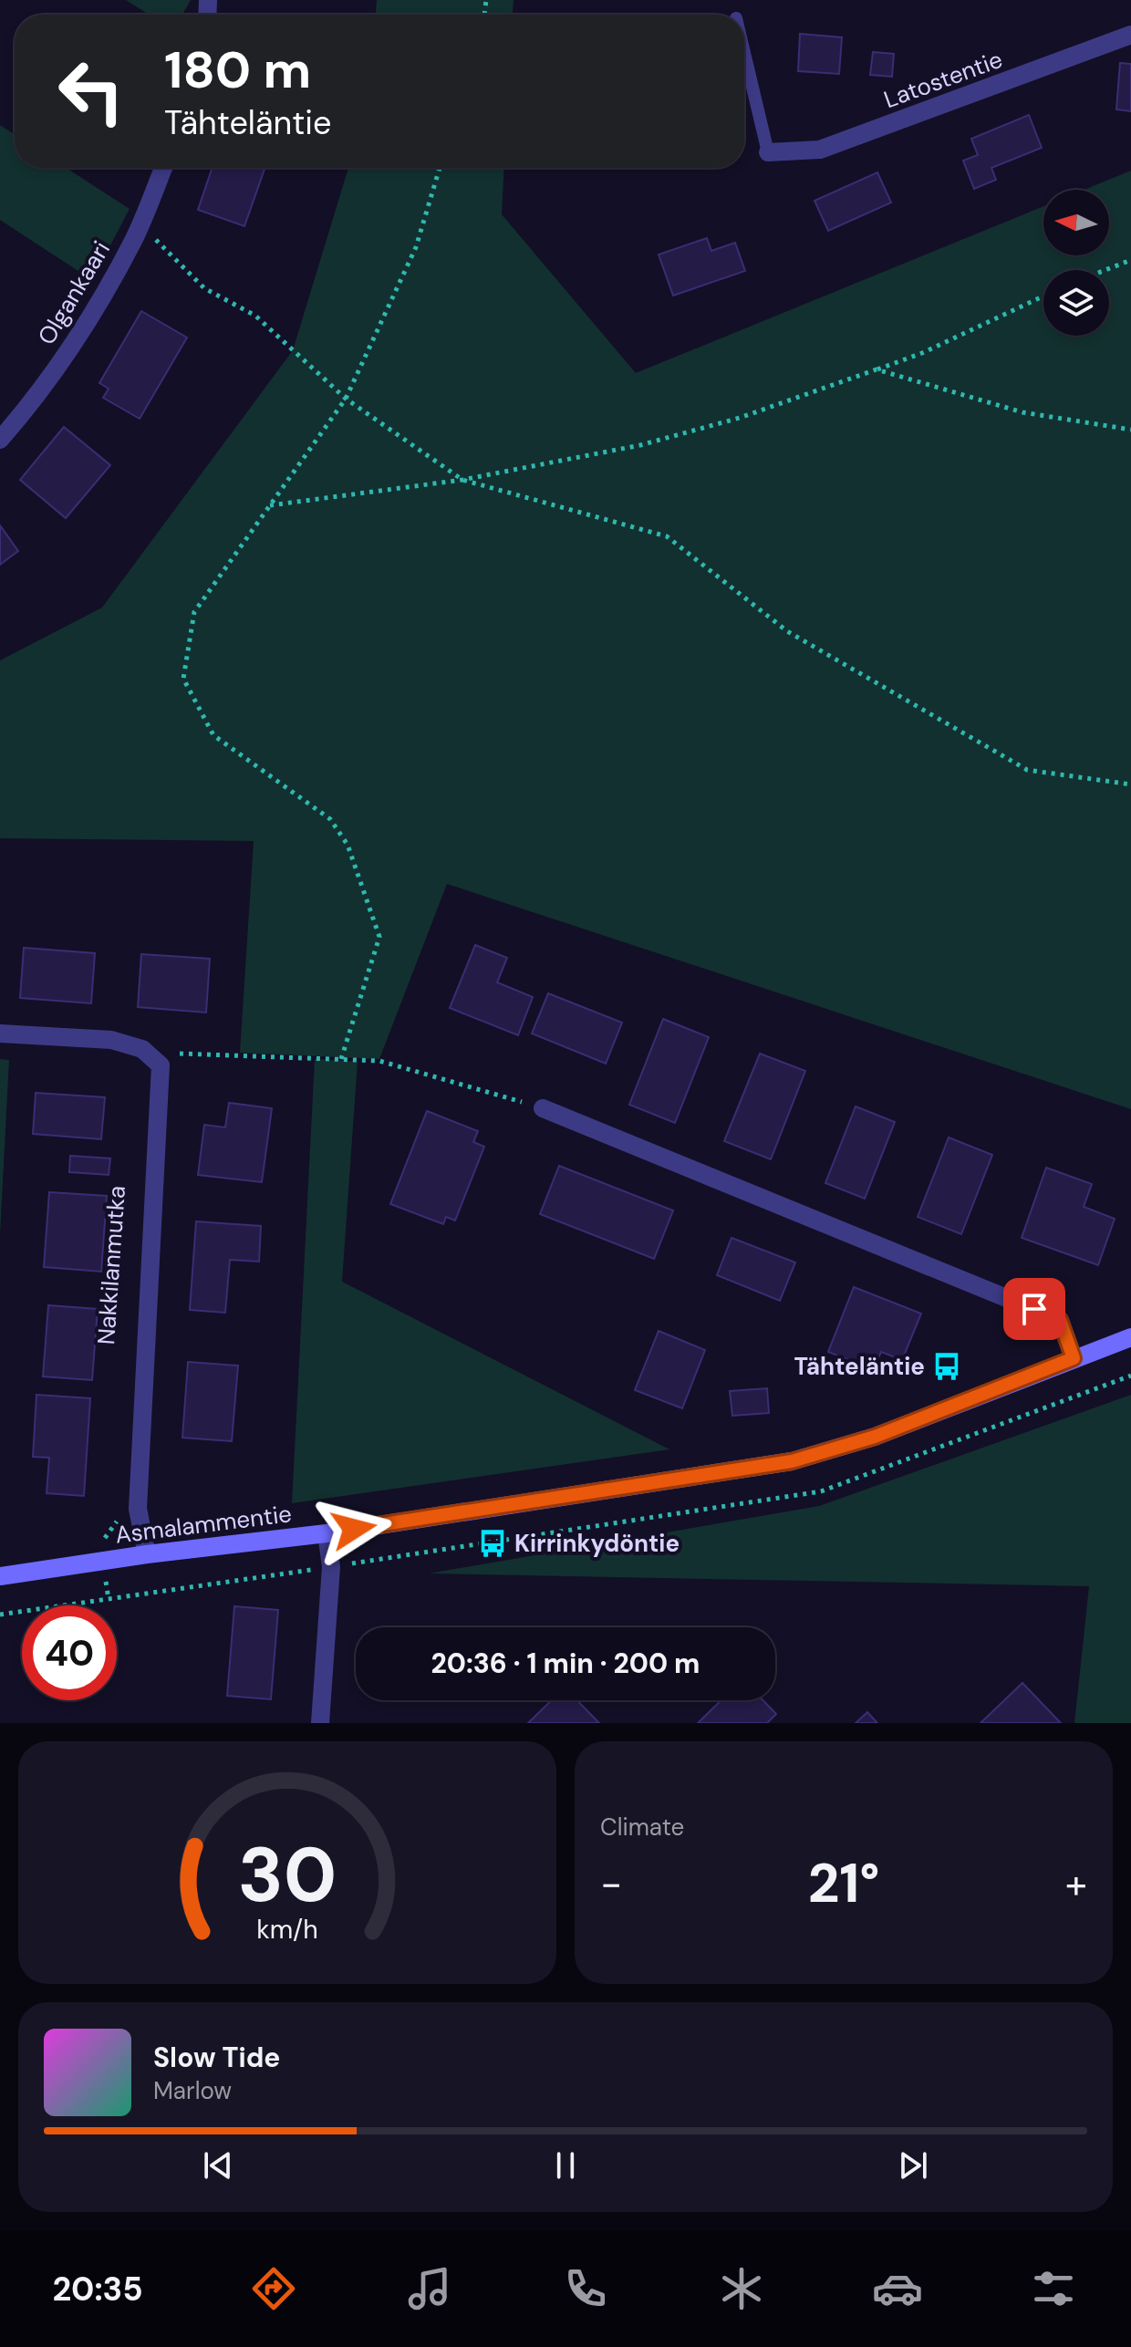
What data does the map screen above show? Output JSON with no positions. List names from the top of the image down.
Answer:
{
  "streets": {
    "street": [
      "Latostentie",
      "Olgankaari",
      "Nakkilanmutka",
      "Asmalammentie"
    ]
  },
  "crossings": [
    ["Nakkilanmutka", "Asmalammentie"]
  ],
  "places": {
    "bus stop": ["Tähteläntie", "Kirrinkydöntie"]
  },
  "north": "left",
  "page": {
    "turn": ["180 m", "Tähteläntie"],
    "limit": "40",
    "trip": "20:36 · 1 min · 200 m",
    "tile": "Climate",
    "heat": ["−", "21°", "+"],
    "song": ["Slow Tide", "Marlow"],
    "tabs": "20:35",
    "gauge": ["30", "km/h"]
  }
}
